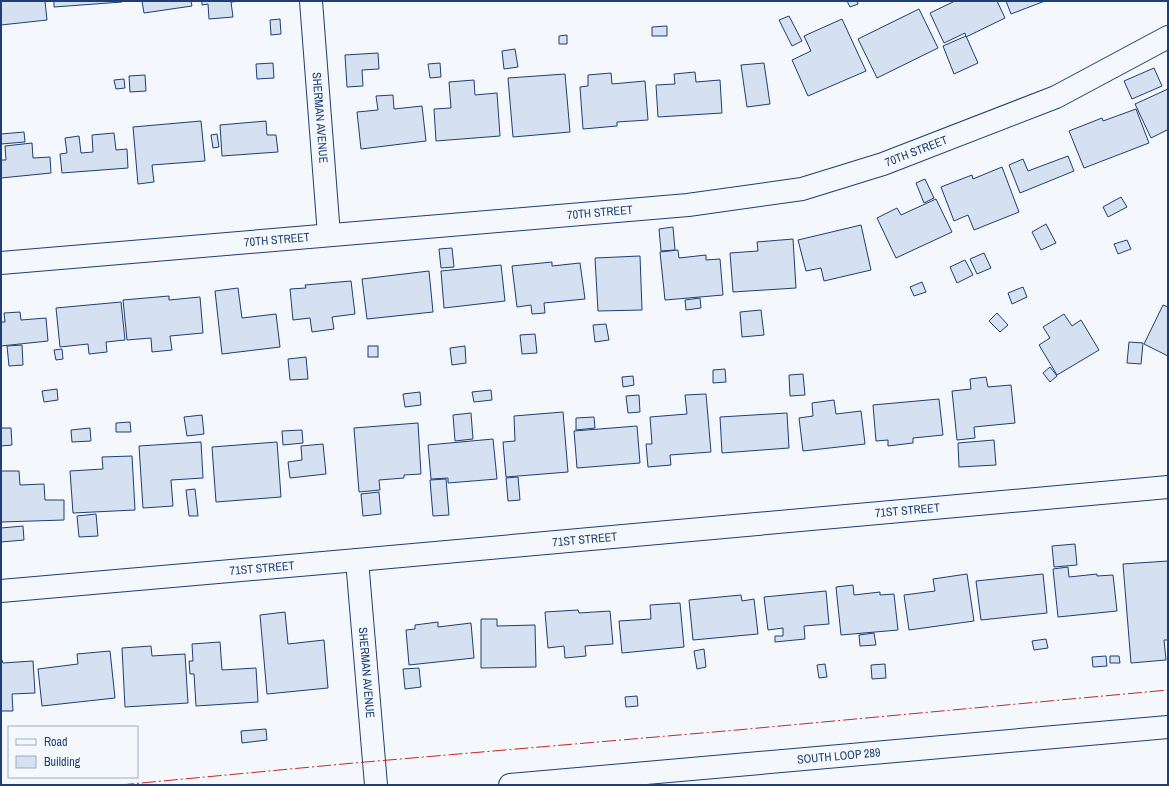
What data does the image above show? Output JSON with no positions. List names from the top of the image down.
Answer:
{
  "streets": {
    "street": [
      "SHERMAN AVENUE",
      "70TH STREET",
      "71ST STREET",
      "SOUTH LOOP 289"
    ]
  },
  "crossings": [
    ["SHERMAN AVENUE", "70TH STREET"],
    ["SHERMAN AVENUE", "71ST STREET"]
  ],
  "legend": ["Road", "Building"]
}
